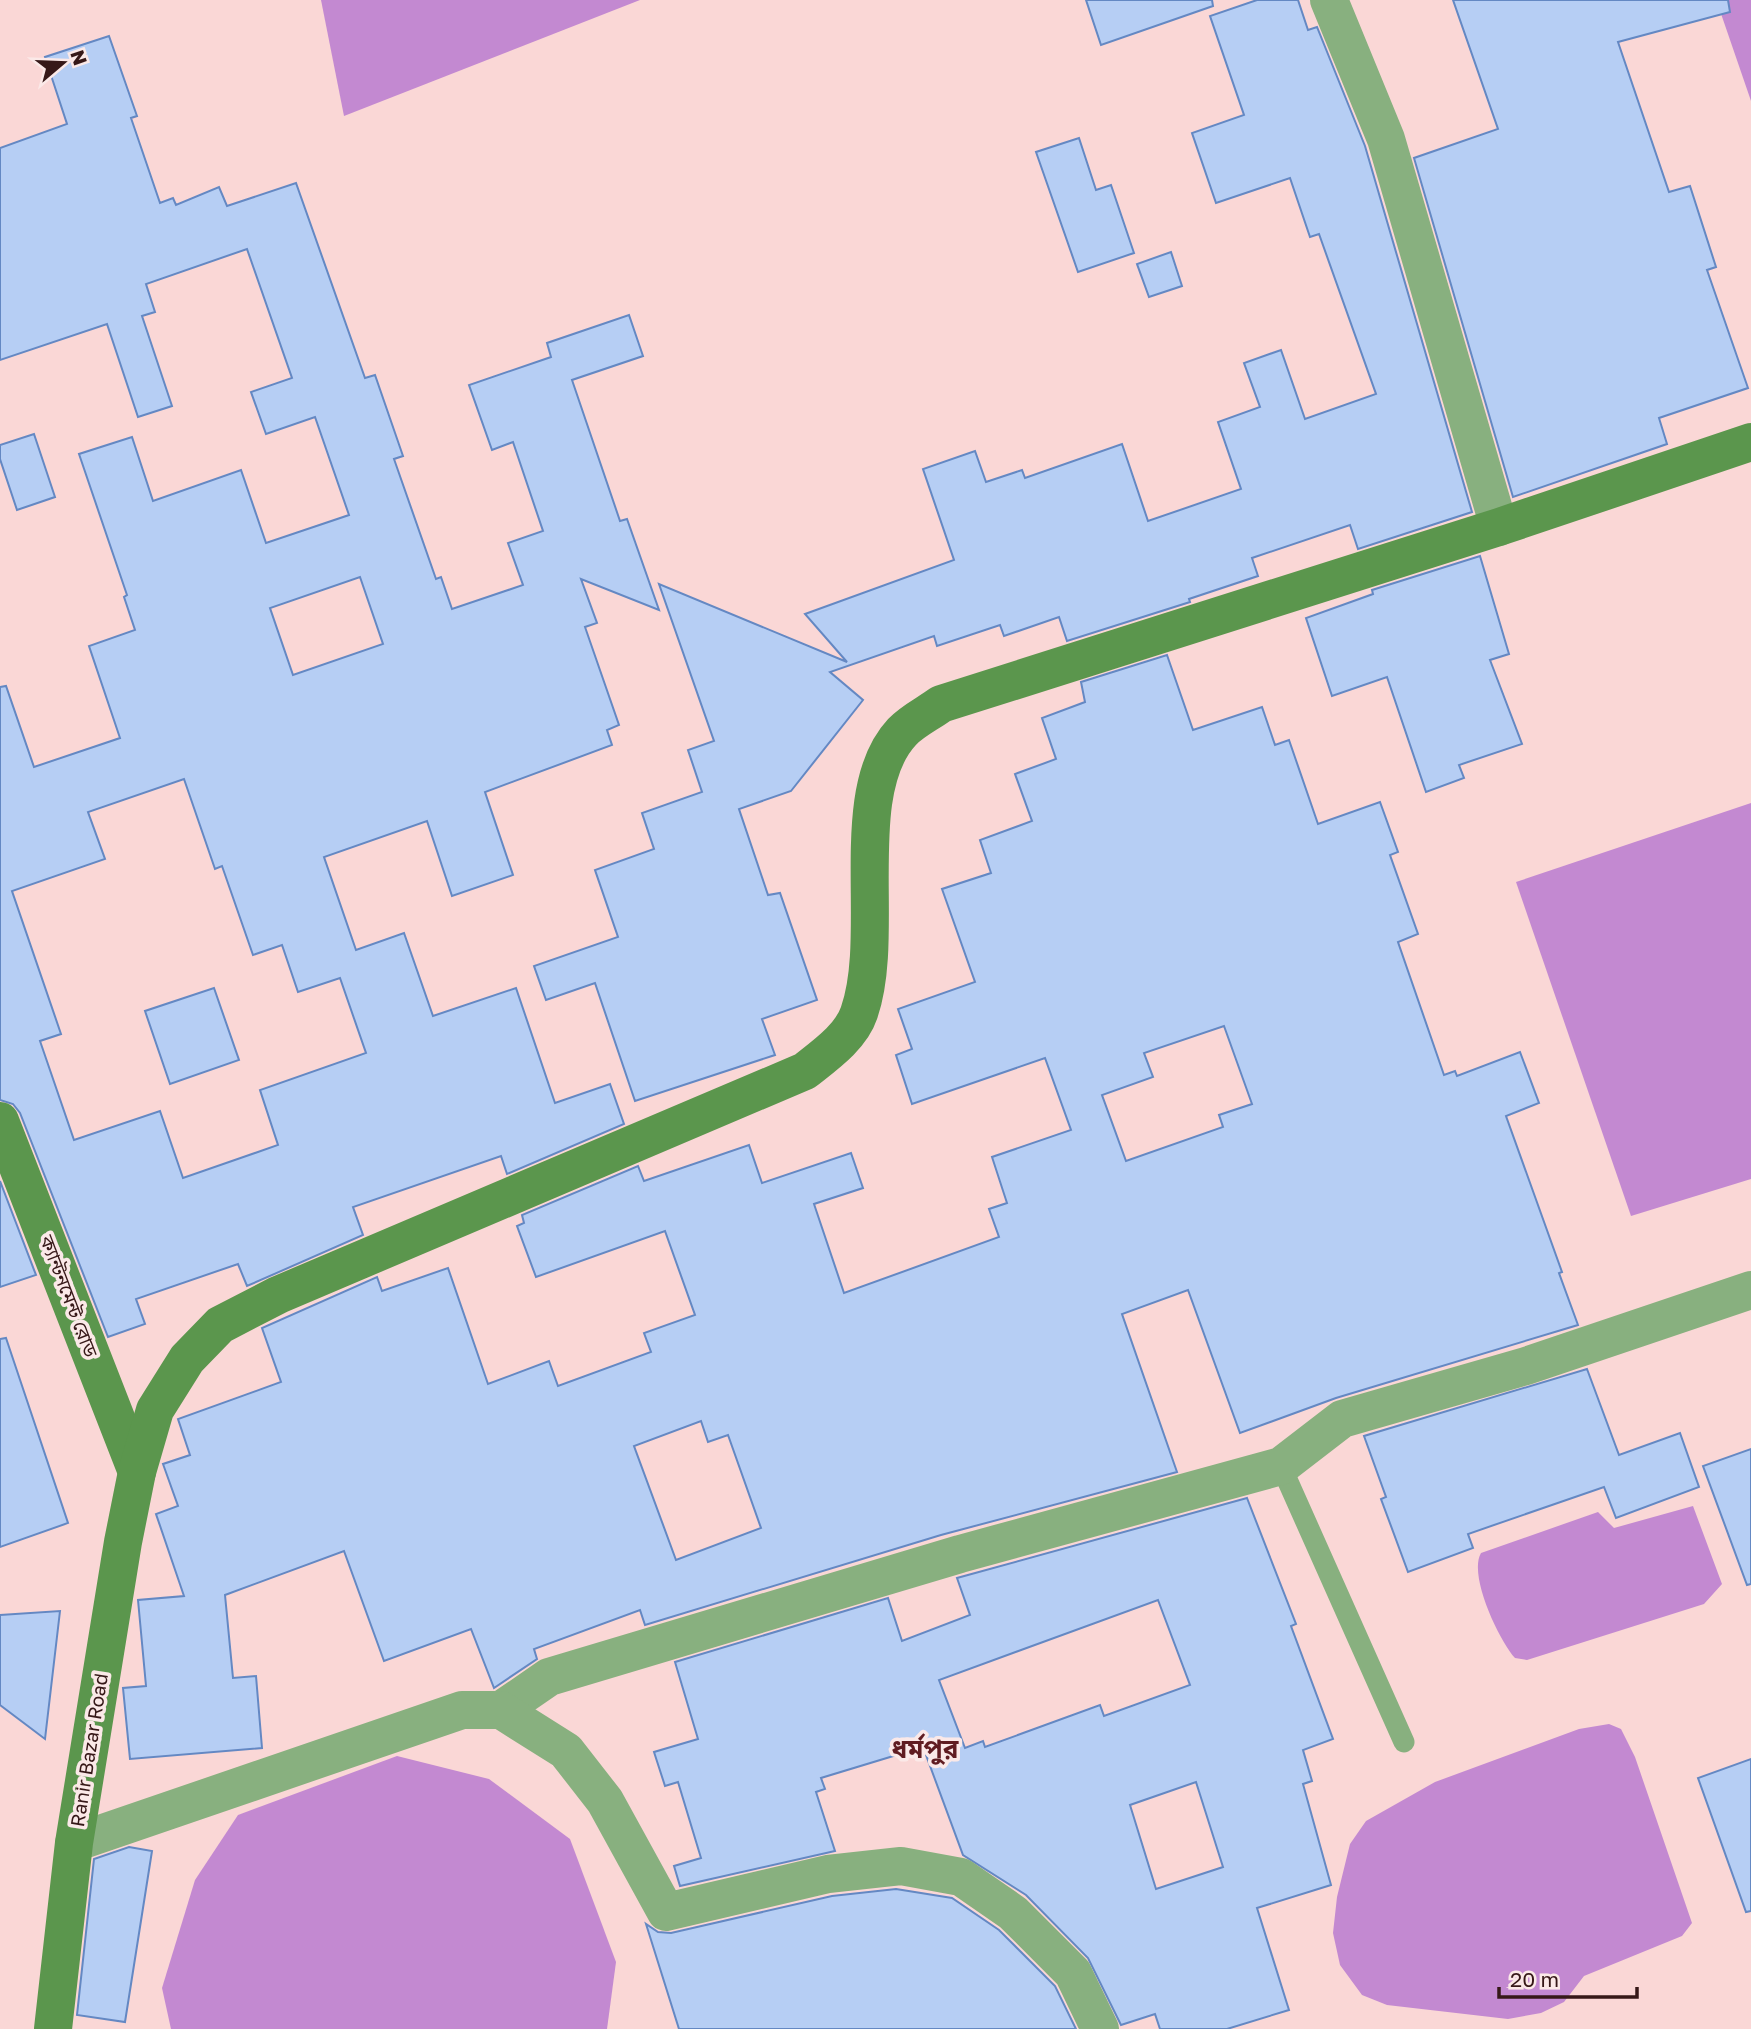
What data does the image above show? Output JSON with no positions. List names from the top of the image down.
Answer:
{
  "streets": {
    "main road": ["ক্যান্টনমেন্ট রোড", "Ranir Bazar Road"]
  },
  "crossings": [
    ["ক্যান্টনমেন্ট রোড", "Ranir Bazar Road"]
  ],
  "districts": ["ধর্মপুর"],
  "scale_bar": "20 m",
  "north": "right"
}
